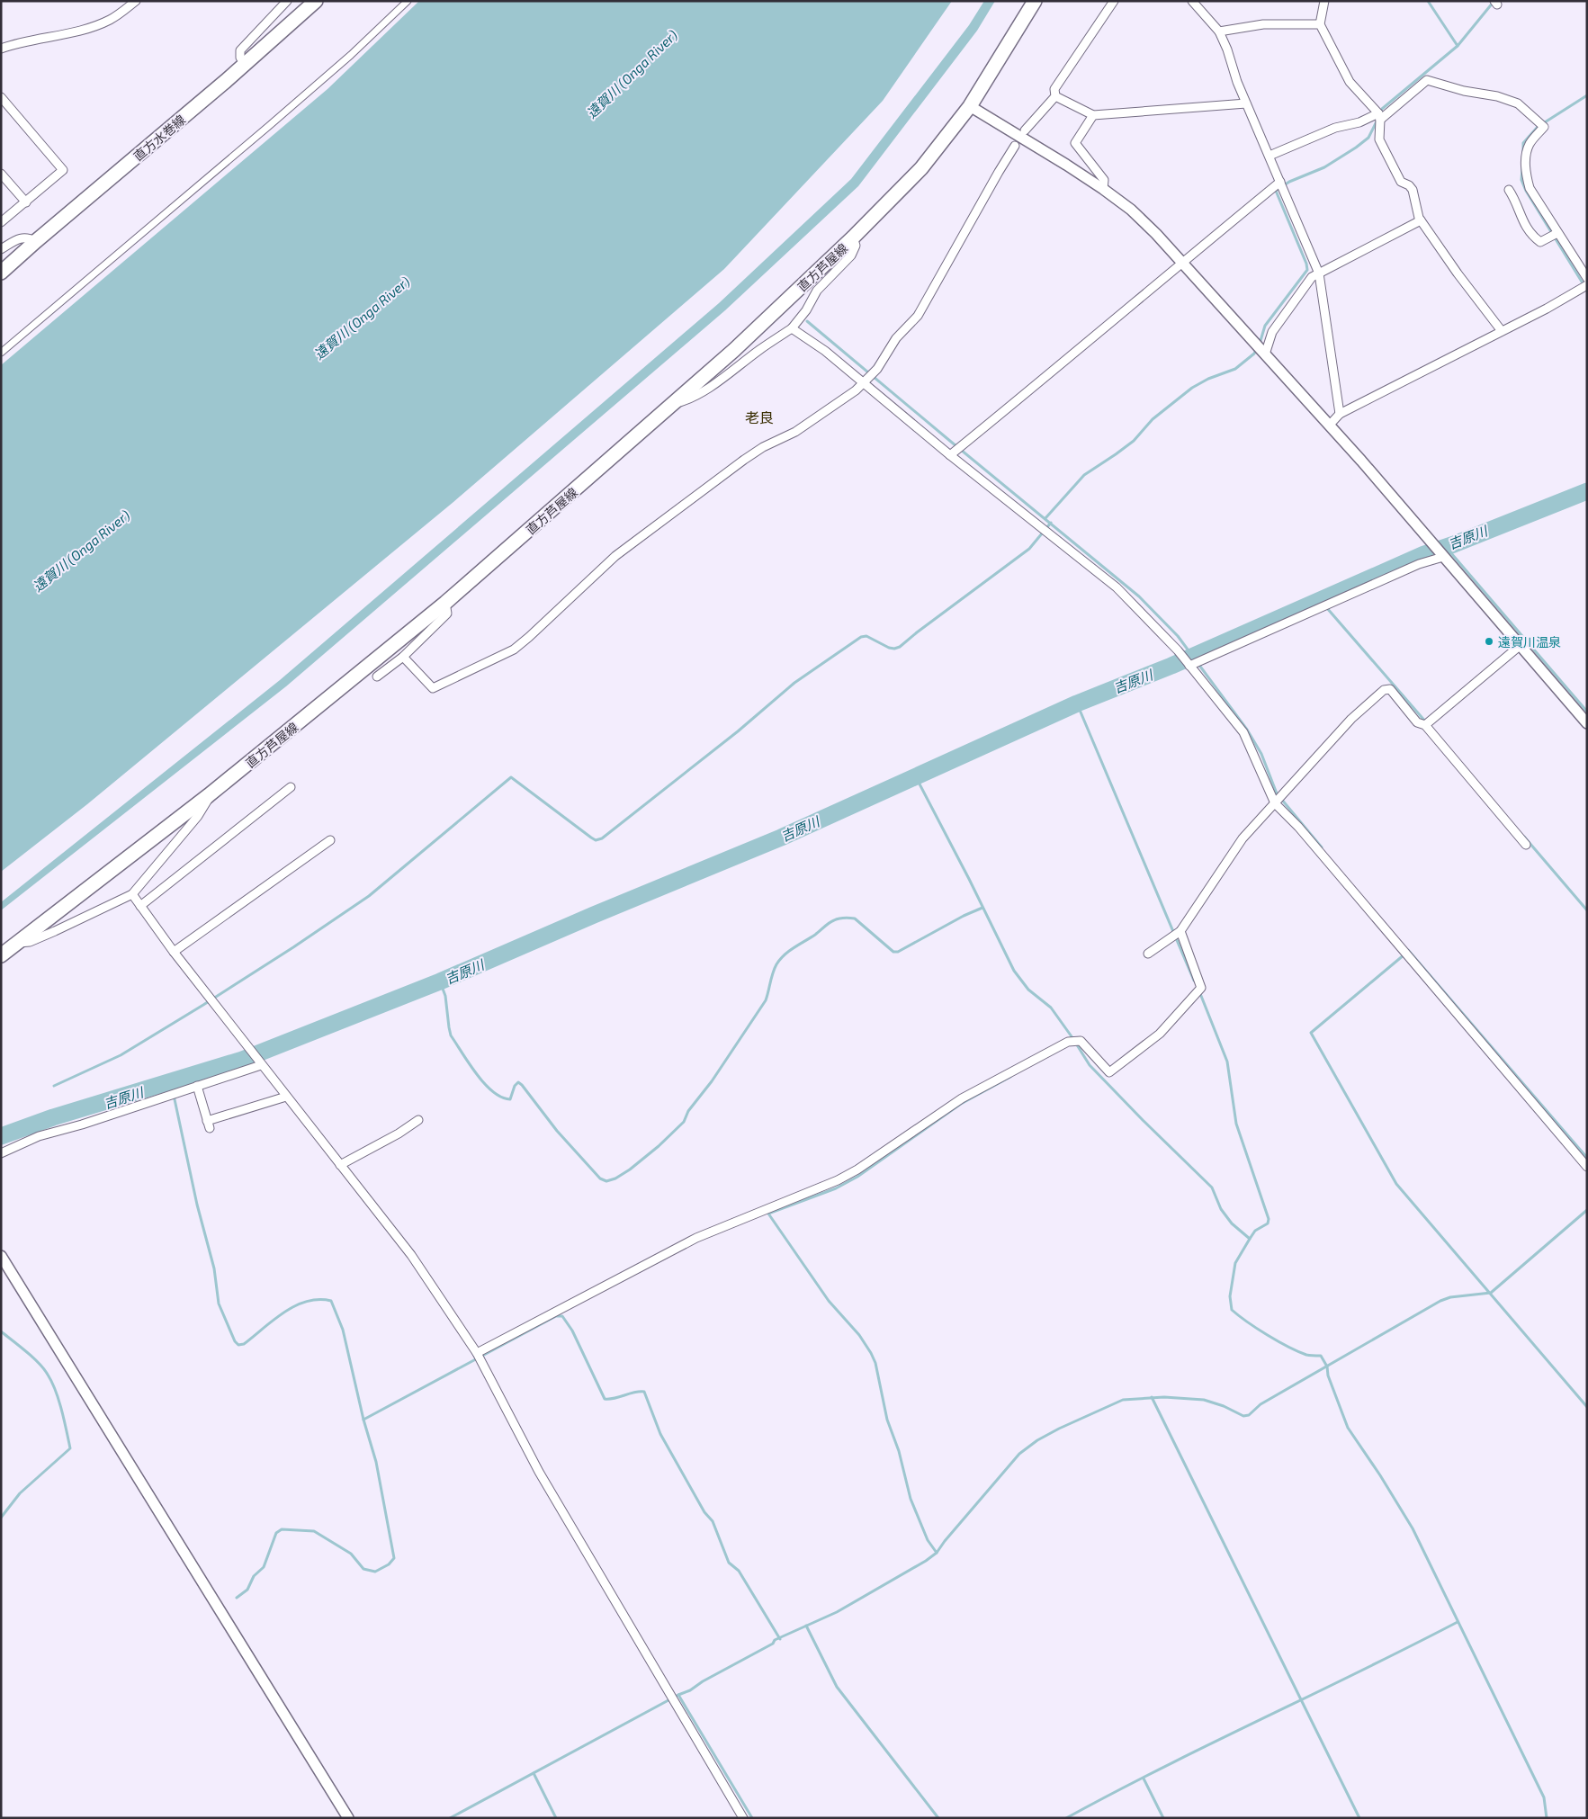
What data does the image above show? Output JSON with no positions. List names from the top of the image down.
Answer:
{
  "streets": {
    "main road": ["直方水巻線", "直方芦屋線"]
  },
  "districts": ["老良"],
  "water": ["遠賀川 (Onga River)", "吉原川"],
  "places": ["遠賀川温泉"]
}
